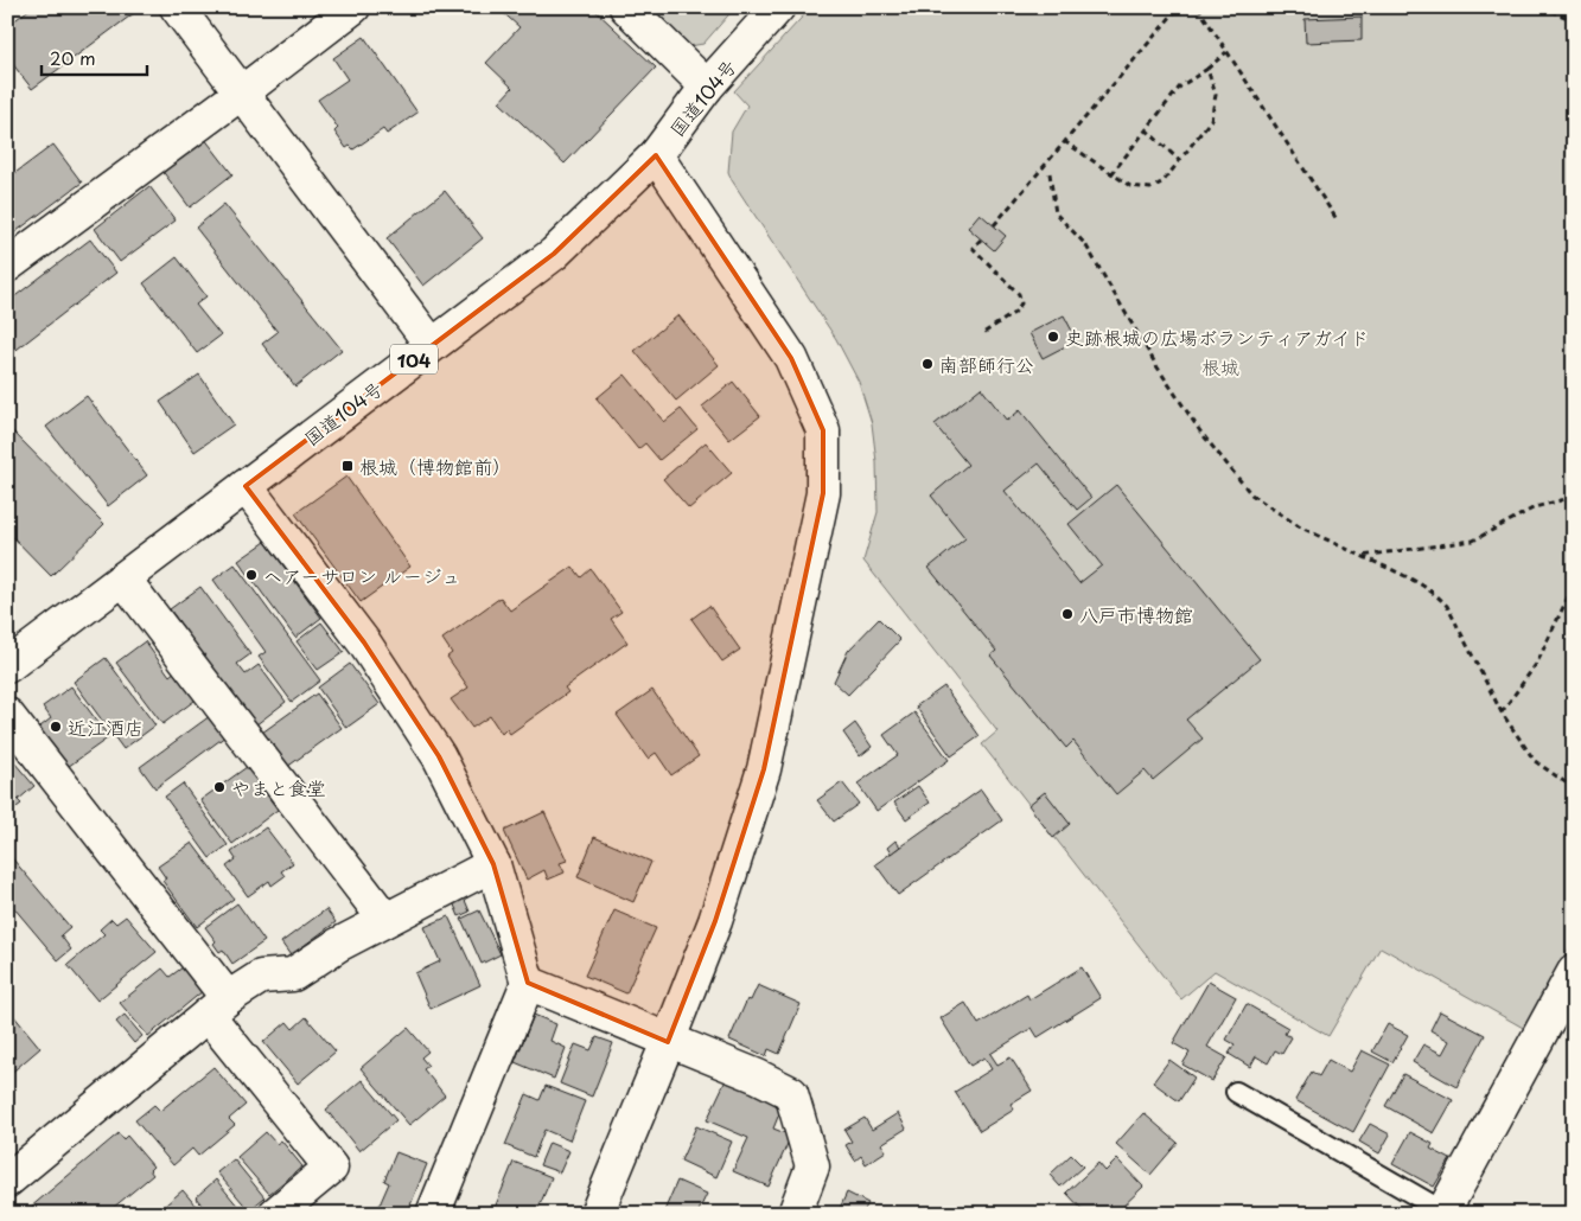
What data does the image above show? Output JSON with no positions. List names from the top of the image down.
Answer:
{
  "streets": {
    "main road": ["国道104号", "104"]
  },
  "parks": ["根城"],
  "places": {
    "other": [
      "史跡根城の広場ボランティアガイド",
      "南部師行公",
      "ヘアーサロン ルージュ",
      "八戸市博物館",
      "近江酒店",
      "やまと食堂"
    ],
    "transit": ["根城（博物館前）"]
  },
  "scale_bar": "20 m"
}
